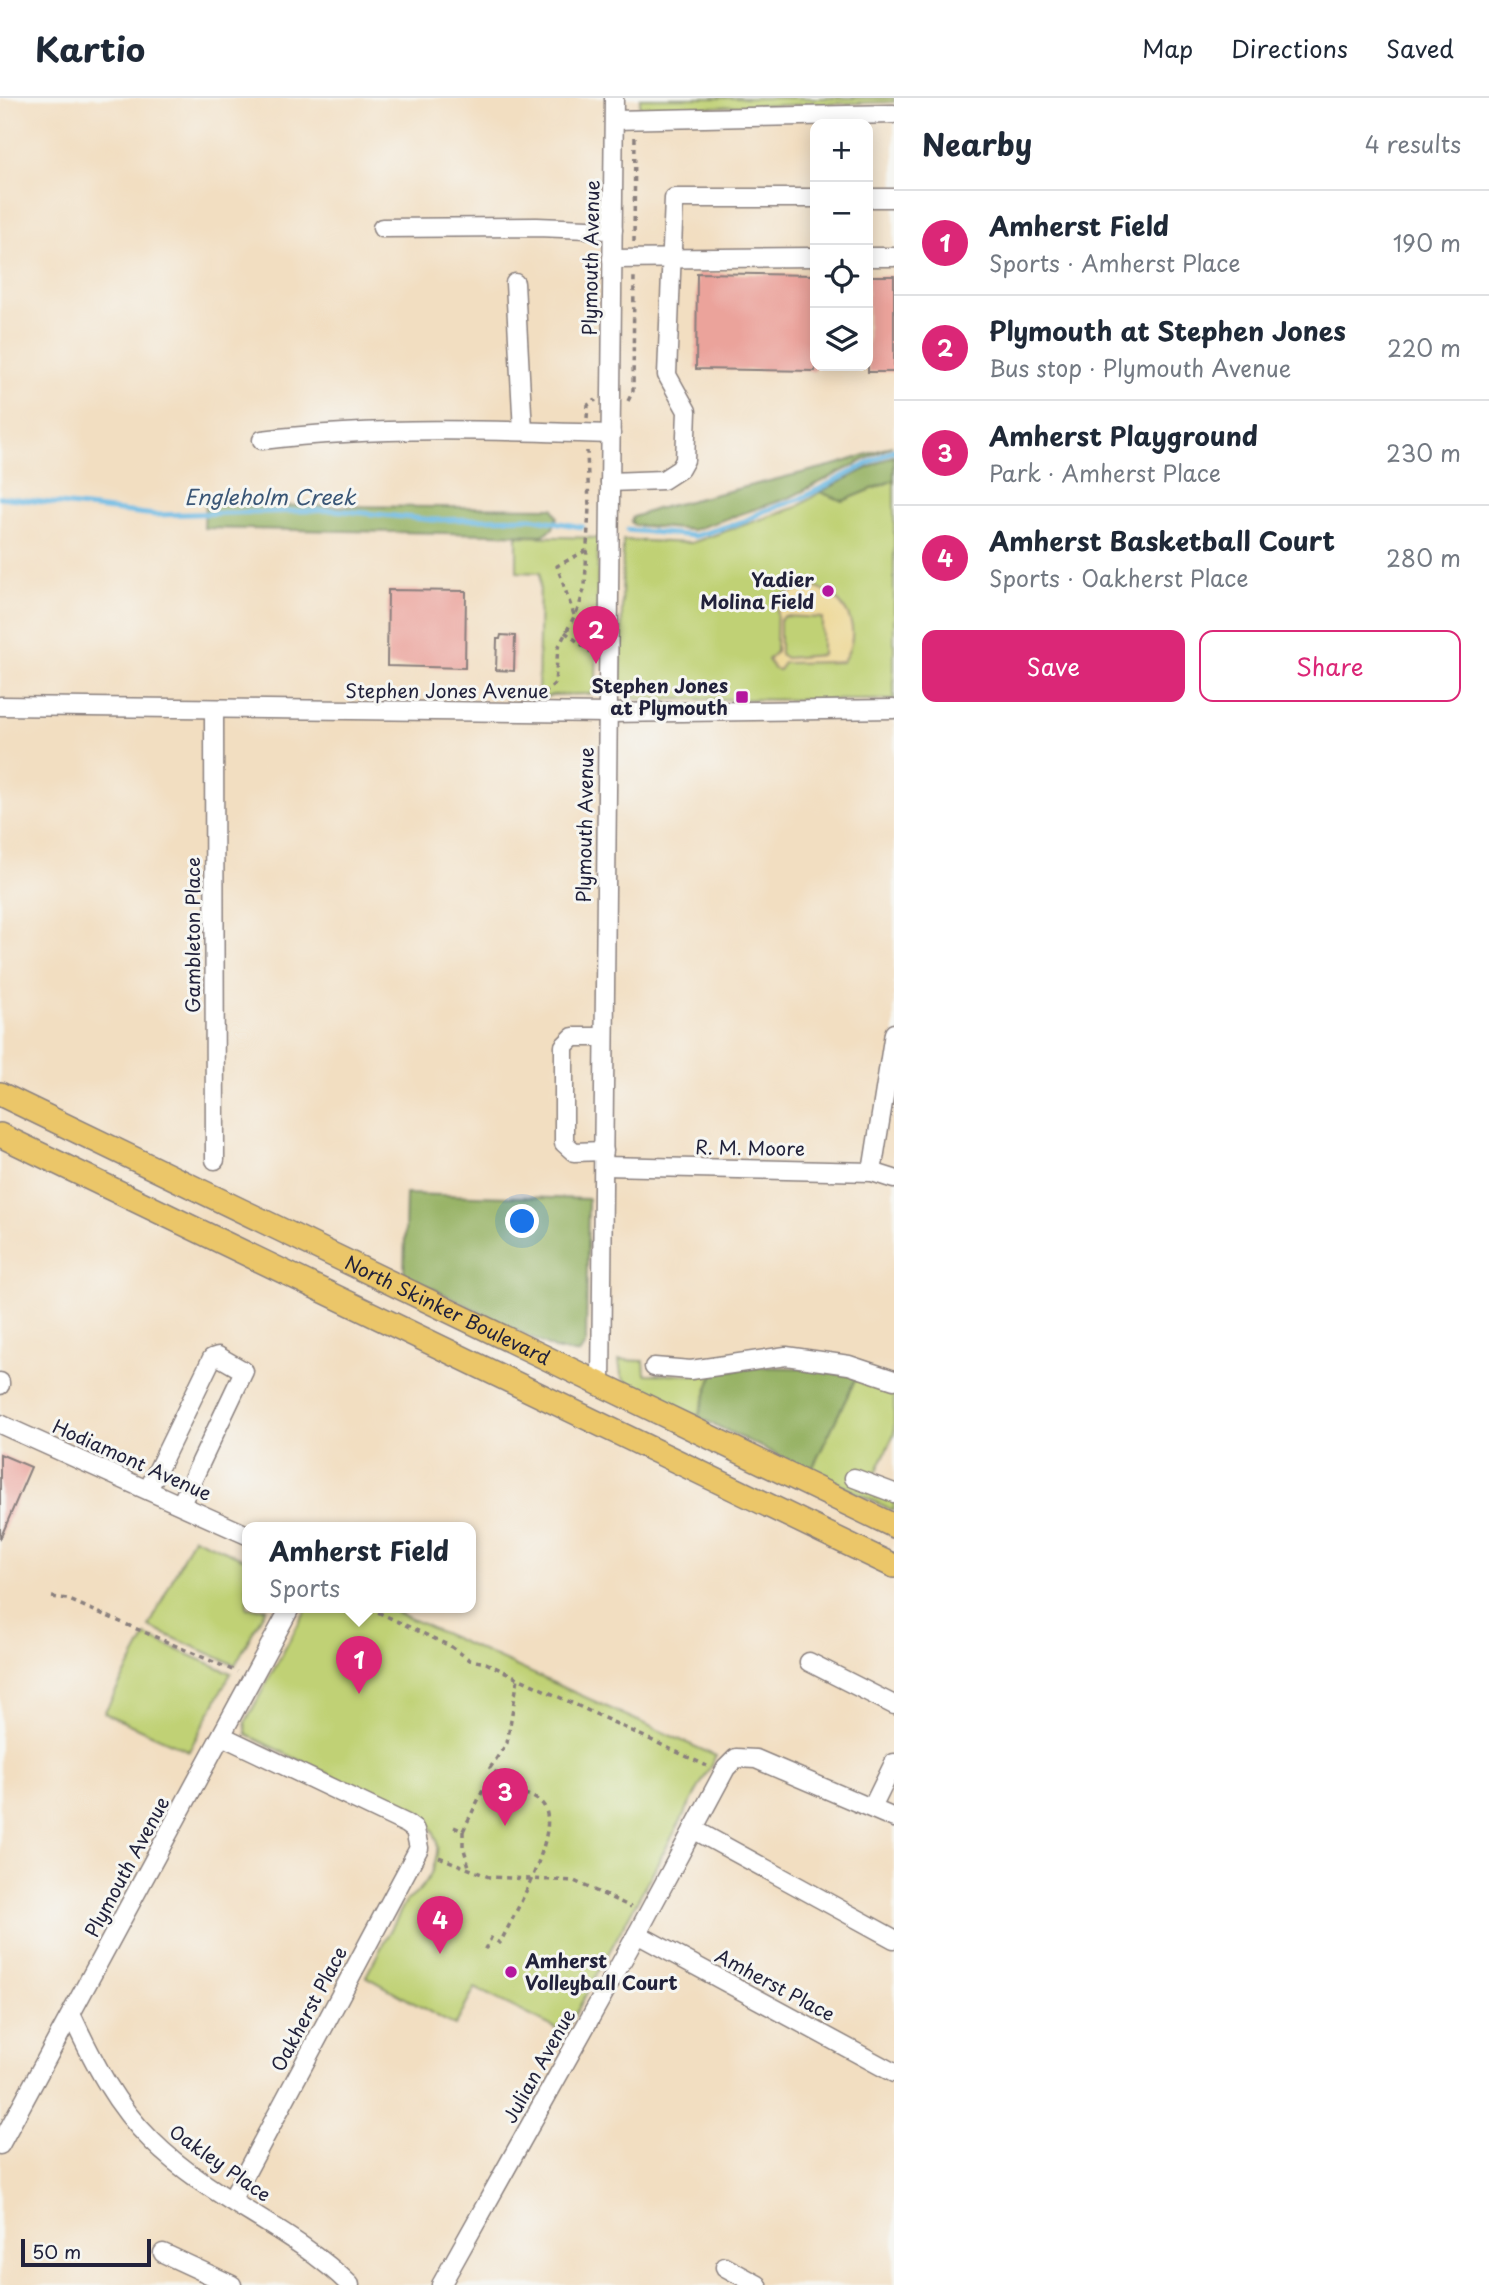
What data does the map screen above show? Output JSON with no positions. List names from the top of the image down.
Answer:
{
  "streets": {
    "main road": ["North Skinker Boulevard"],
    "street": [
      "Plymouth Avenue",
      "Stephen Jones Avenue",
      "Gambleton Place",
      "R. M. Moore",
      "Hodiamont Avenue",
      "Amherst Place",
      "Oakherst Place",
      "Julian Avenue",
      "Oakley Place"
    ]
  },
  "crossings": [
    ["Plymouth Avenue", "Stephen Jones Avenue"],
    ["Plymouth Avenue", "R. M. Moore"],
    ["Plymouth Avenue", "North Skinker Boulevard"],
    ["Plymouth Avenue", "Oakherst Place"],
    ["Plymouth Avenue", "Oakley Place"],
    ["Stephen Jones Avenue", "Gambleton Place"],
    ["Amherst Place", "Julian Avenue"],
    ["Oakherst Place", "Oakley Place"]
  ],
  "water": ["Engleholm Creek"],
  "places": {
    "other": ["Yadier Molina Field", "Amherst Volleyball Court"],
    "transit": ["Stephen Jones at Plymouth"]
  },
  "scale_bar": "50 m",
  "page": {
    "header": "Kartio",
    "nav": ["Map", "Directions", "Saved"],
    "heading": ["Nearby", "4 results"],
    "map_buttons": ["+", "−"],
    "list": [
      {
        "mark": "1",
        "name": "Amherst Field",
        "note": "Sports · Amherst Place",
        "value": "190 m"
      },
      {
        "mark": "2",
        "name": "Plymouth at Stephen Jones",
        "note": "Bus stop · Plymouth Avenue",
        "value": "220 m"
      },
      {
        "mark": "3",
        "name": "Amherst Playground",
        "note": "Park · Amherst Place",
        "value": "230 m"
      },
      {
        "mark": "4",
        "name": "Amherst Basketball Court",
        "note": "Sports · Oakherst Place",
        "value": "280 m"
      }
    ],
    "pins": [
      "2",
      "1",
      "3",
      "4"
    ],
    "buttons": ["Save", "Share"],
    "popup": ["Amherst Field", "Sports"],
    "scale": "50 m"
  }
}
